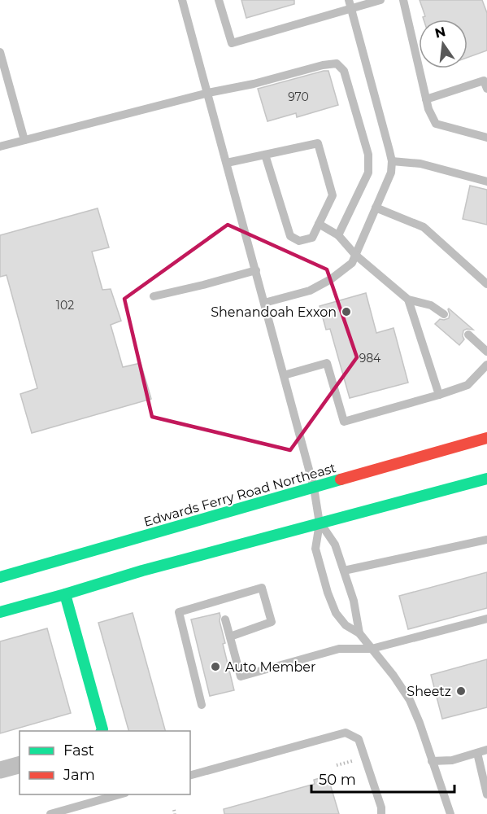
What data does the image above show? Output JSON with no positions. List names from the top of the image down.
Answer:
{
  "streets": {
    "main road": ["Edwards Ferry Road Northeast"]
  },
  "places": ["Shenandoah Exxon", "Auto Member", "Sheetz"],
  "house_numbers": ["970", "102", "984"],
  "legend": ["Fast", "Jam"],
  "scale_bar": "50 m",
  "north": "top"
}
